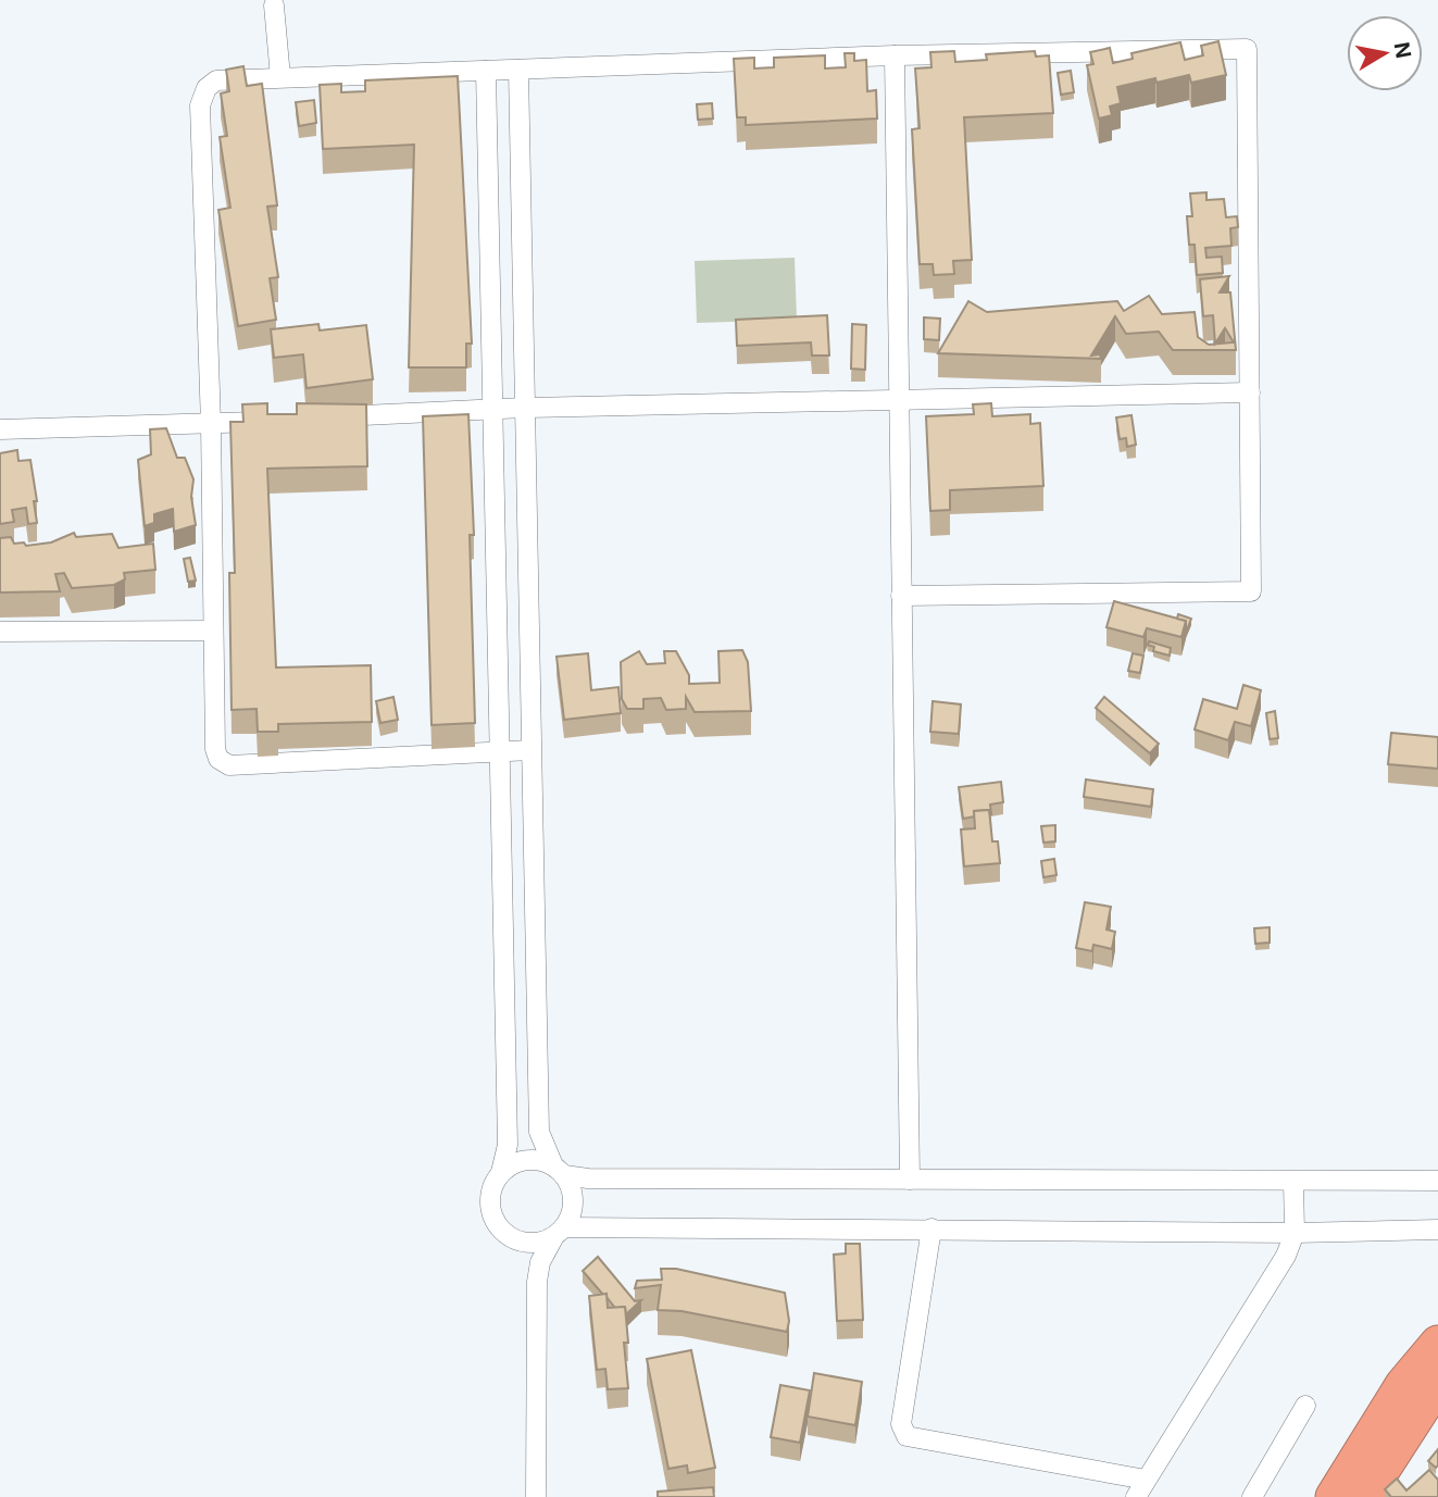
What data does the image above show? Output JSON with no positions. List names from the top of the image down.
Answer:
{
  "north": "right"
}
